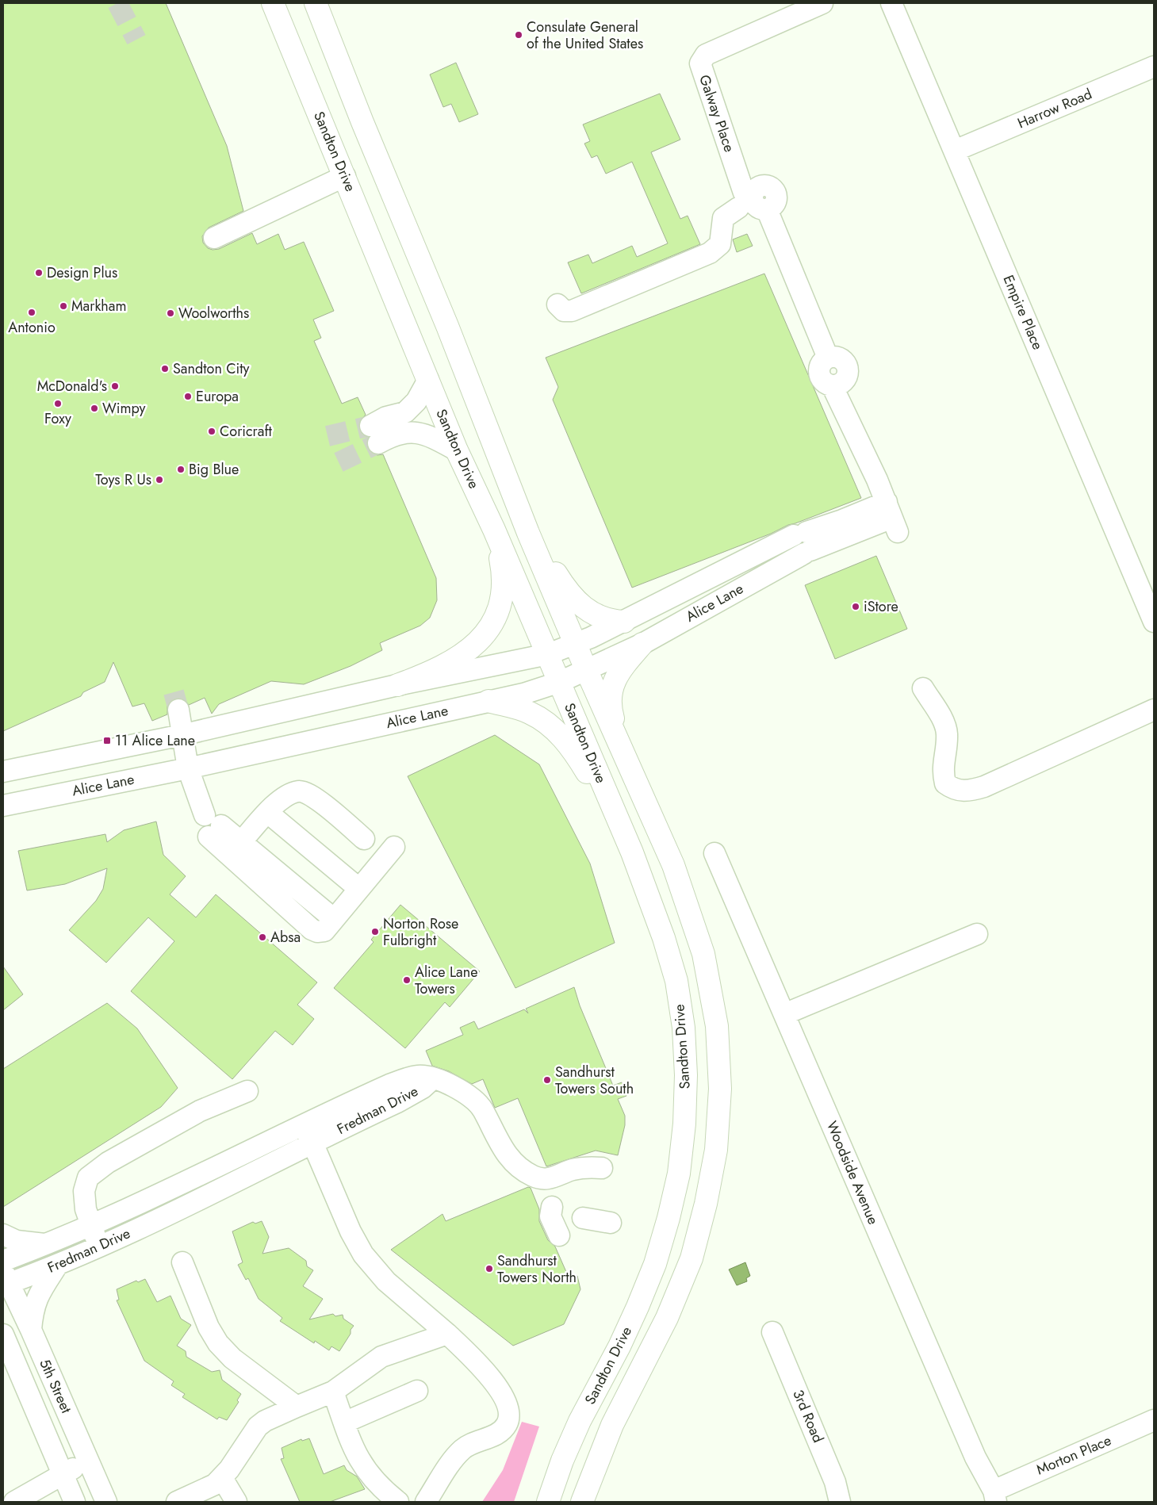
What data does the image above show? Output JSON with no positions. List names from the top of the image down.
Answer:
{
  "streets": {
    "main road": ["Sandton Drive"],
    "street": [
      "Harrow Road",
      "Galway Place",
      "Empire Place",
      "Alice Lane",
      "Fredman Drive",
      "Woodside Avenue",
      "5th Street",
      "3rd Road",
      "Morton Place"
    ]
  },
  "crossings": [
    ["Harrow Road", "Empire Place"],
    ["Sandton Drive", "Alice Lane"],
    ["Fredman Drive", "5th Street"],
    ["Woodside Avenue", "Morton Place"]
  ],
  "places": {
    "other": [
      "Consulate General of the United States",
      "Design Plus",
      "Markham",
      "Antonio",
      "Woolworths",
      "Sandton City",
      "McDonald's",
      "Europa",
      "Foxy",
      "Wimpy",
      "Coricraft",
      "Big Blue",
      "Toys R Us",
      "iStore",
      "Norton Rose Fulbright",
      "Absa",
      "Alice Lane Towers",
      "Sandhurst Towers South",
      "Sandhurst Towers North"
    ],
    "transit": ["11 Alice Lane"]
  }
}
